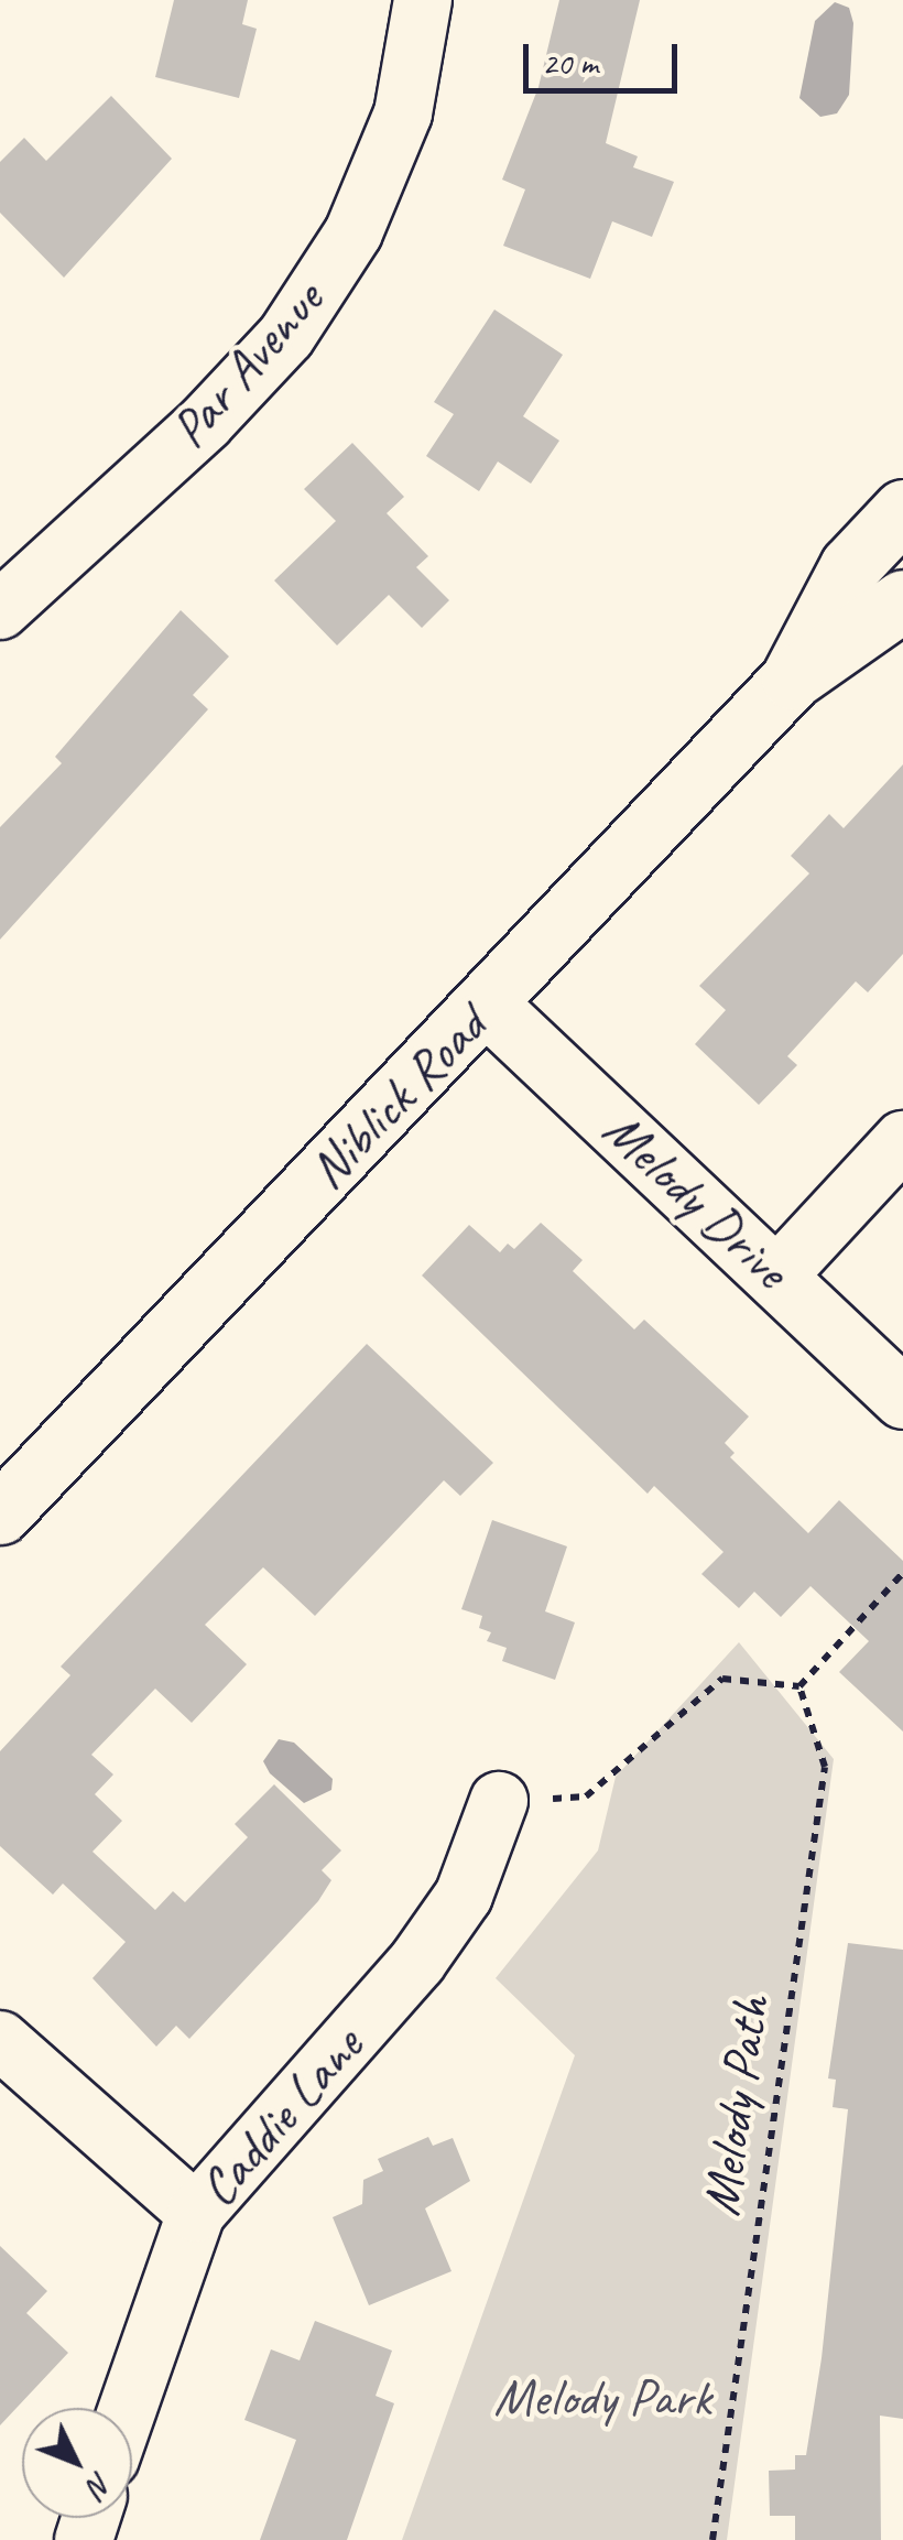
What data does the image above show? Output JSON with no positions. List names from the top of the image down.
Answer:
{
  "streets": {
    "main road": ["Niblick Road", "Melody Drive"],
    "street": ["Par Avenue", "Caddie Lane"],
    "path": ["Melody Path"]
  },
  "crossings": [
    ["Niblick Road", "Melody Drive"]
  ],
  "parks": ["Melody Park"],
  "scale_bar": "20 m",
  "north": "bottom right"
}
